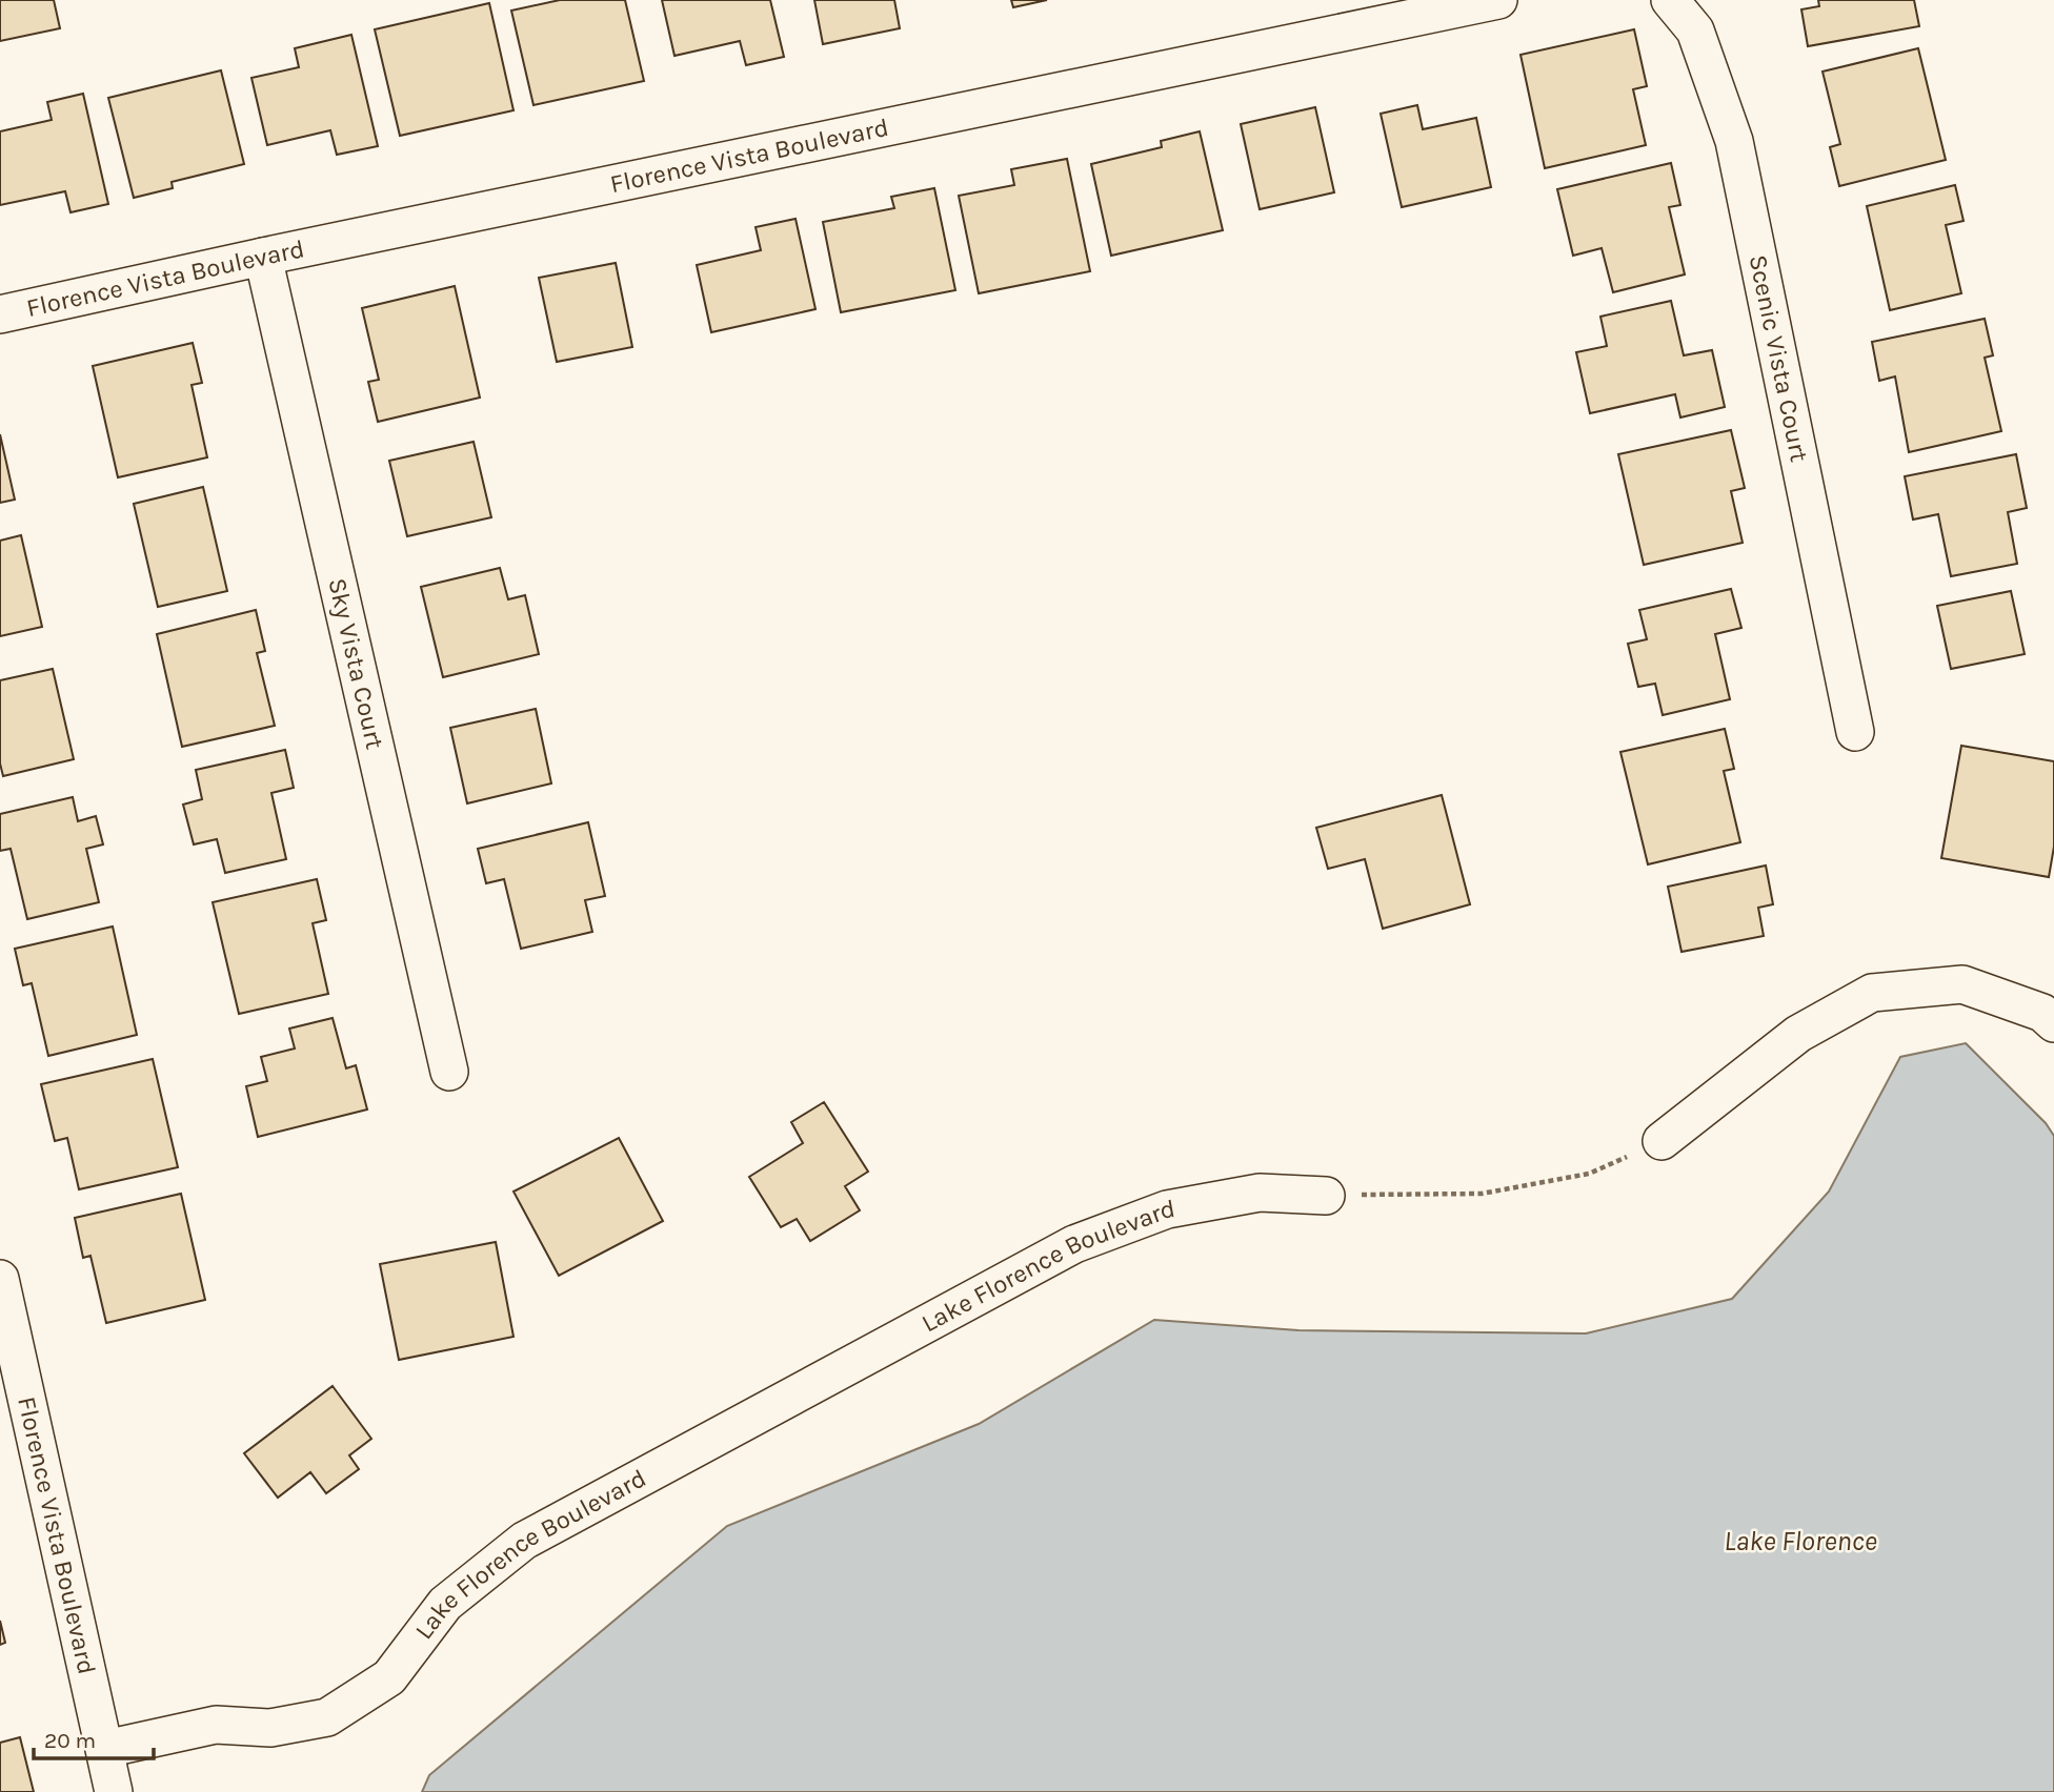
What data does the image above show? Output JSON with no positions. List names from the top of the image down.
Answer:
{
  "streets": {
    "street": [
      "Florence Vista Boulevard",
      "Scenic Vista Court",
      "Sky Vista Court",
      "Lake Florence Boulevard"
    ]
  },
  "crossings": [
    ["Florence Vista Boulevard", "Sky Vista Court"],
    ["Florence Vista Boulevard", "Lake Florence Boulevard"]
  ],
  "water": ["Lake Florence"],
  "scale_bar": "20 m"
}
